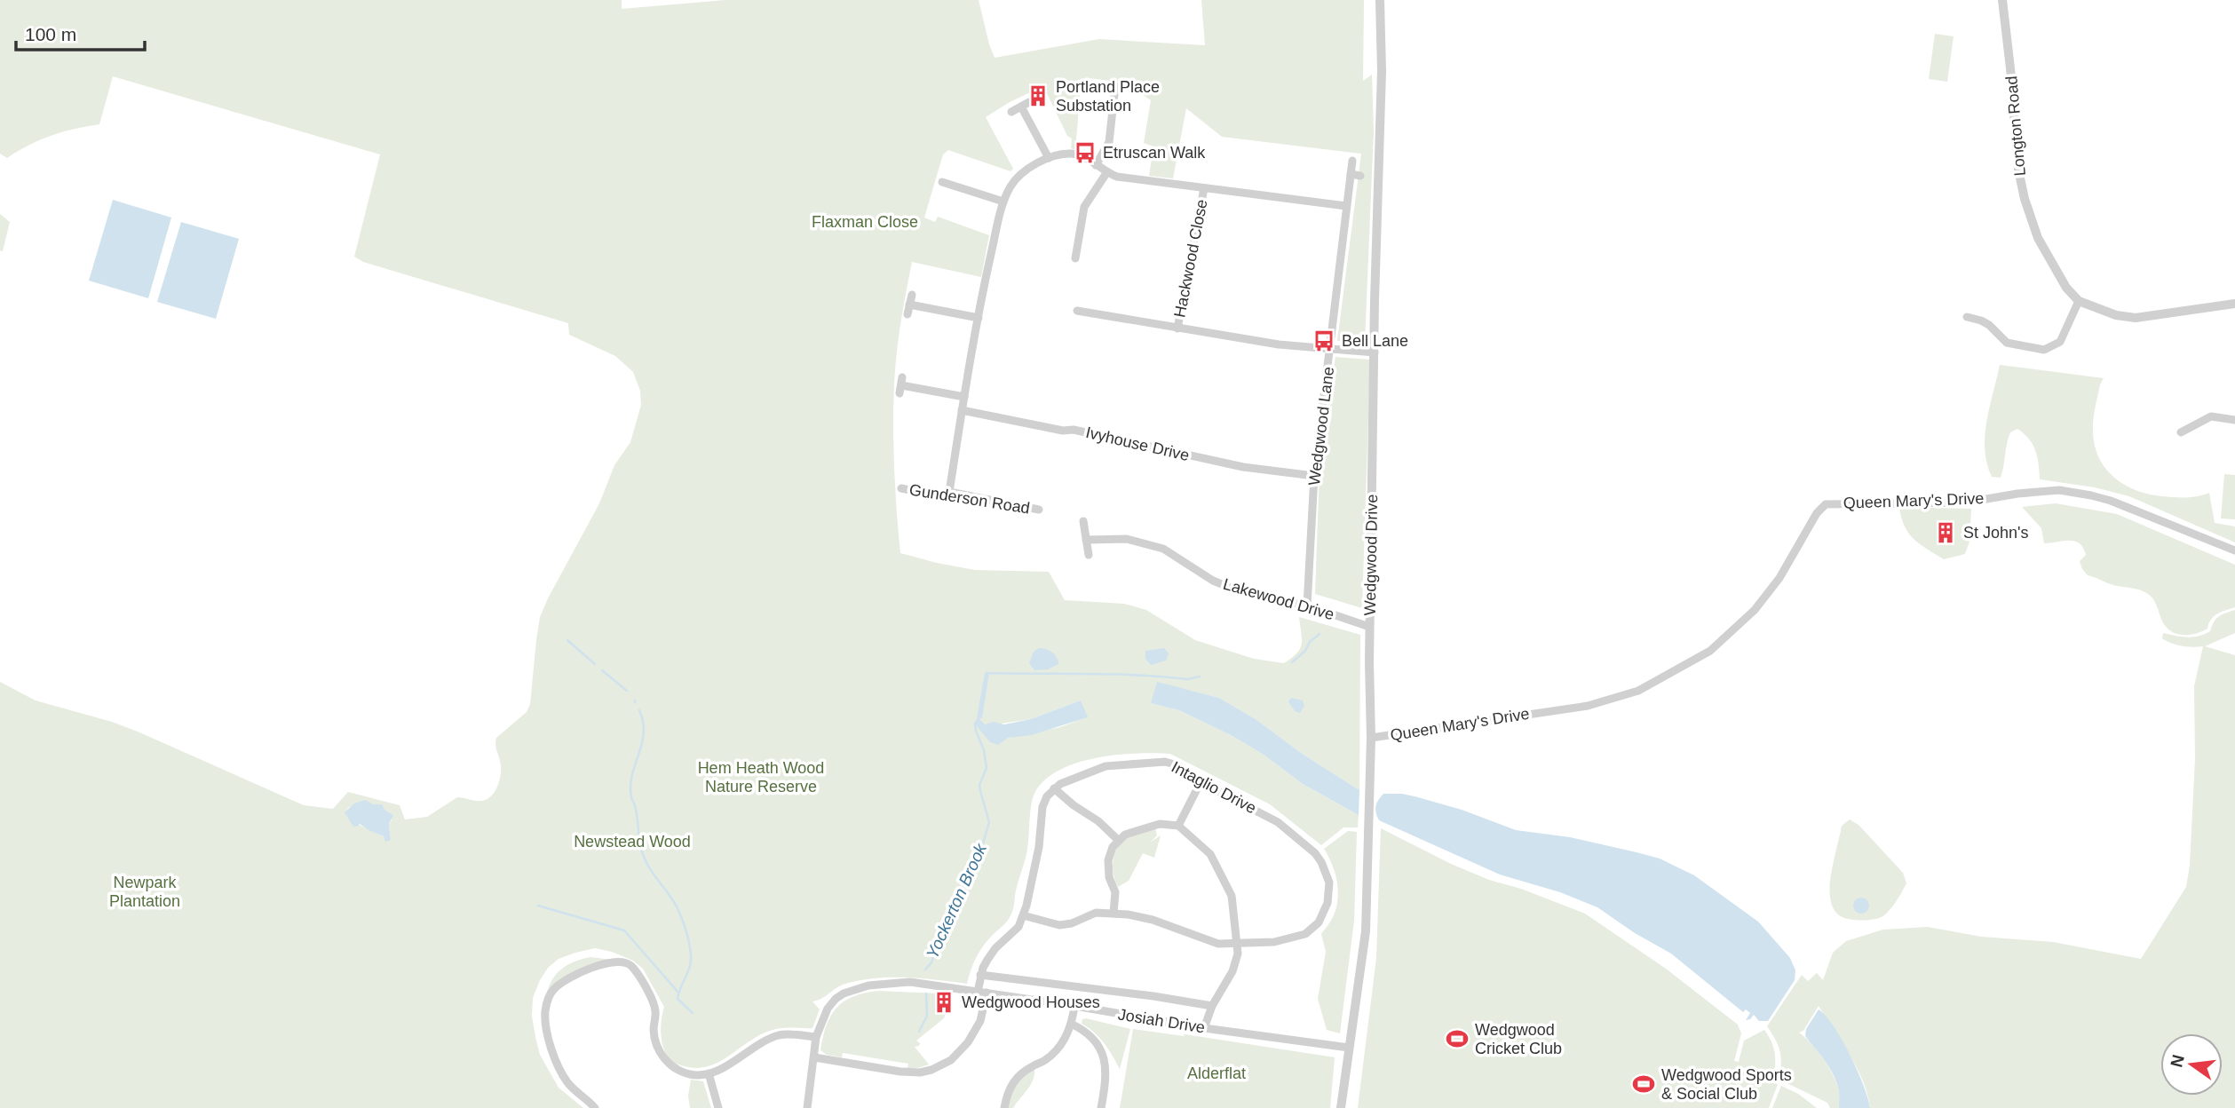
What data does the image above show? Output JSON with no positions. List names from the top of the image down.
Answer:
{
  "streets": {
    "street": [
      "Longton Road",
      "Hackwood Close",
      "Wedgwood Lane",
      "Ivyhouse Drive",
      "Gunderson Road",
      "Queen Mary's Drive",
      "Wedgwood Drive",
      "Lakewood Drive",
      "Intaglio Drive",
      "Josiah Drive"
    ]
  },
  "crossings": [
    ["Wedgwood Lane", "Ivyhouse Drive"],
    ["Wedgwood Lane", "Lakewood Drive"],
    ["Queen Mary's Drive", "Wedgwood Drive"],
    ["Wedgwood Drive", "Lakewood Drive"],
    ["Wedgwood Drive", "Josiah Drive"]
  ],
  "water": ["Yockerton Brook"],
  "parks": [
    "Flaxman Close",
    "Hem Heath Wood Nature Reserve",
    "Newstead Wood",
    "Newpark Plantation",
    "Alderflat"
  ],
  "places": {
    "building": ["Portland Place Substation", "St John's", "Wedgwood Houses"],
    "bus stop": ["Etruscan Walk", "Bell Lane"],
    "sports": ["Wedgwood Cricket Club", "Wedgwood Sports & Social Club"]
  },
  "scale_bar": "100 m",
  "north": "left"
}
